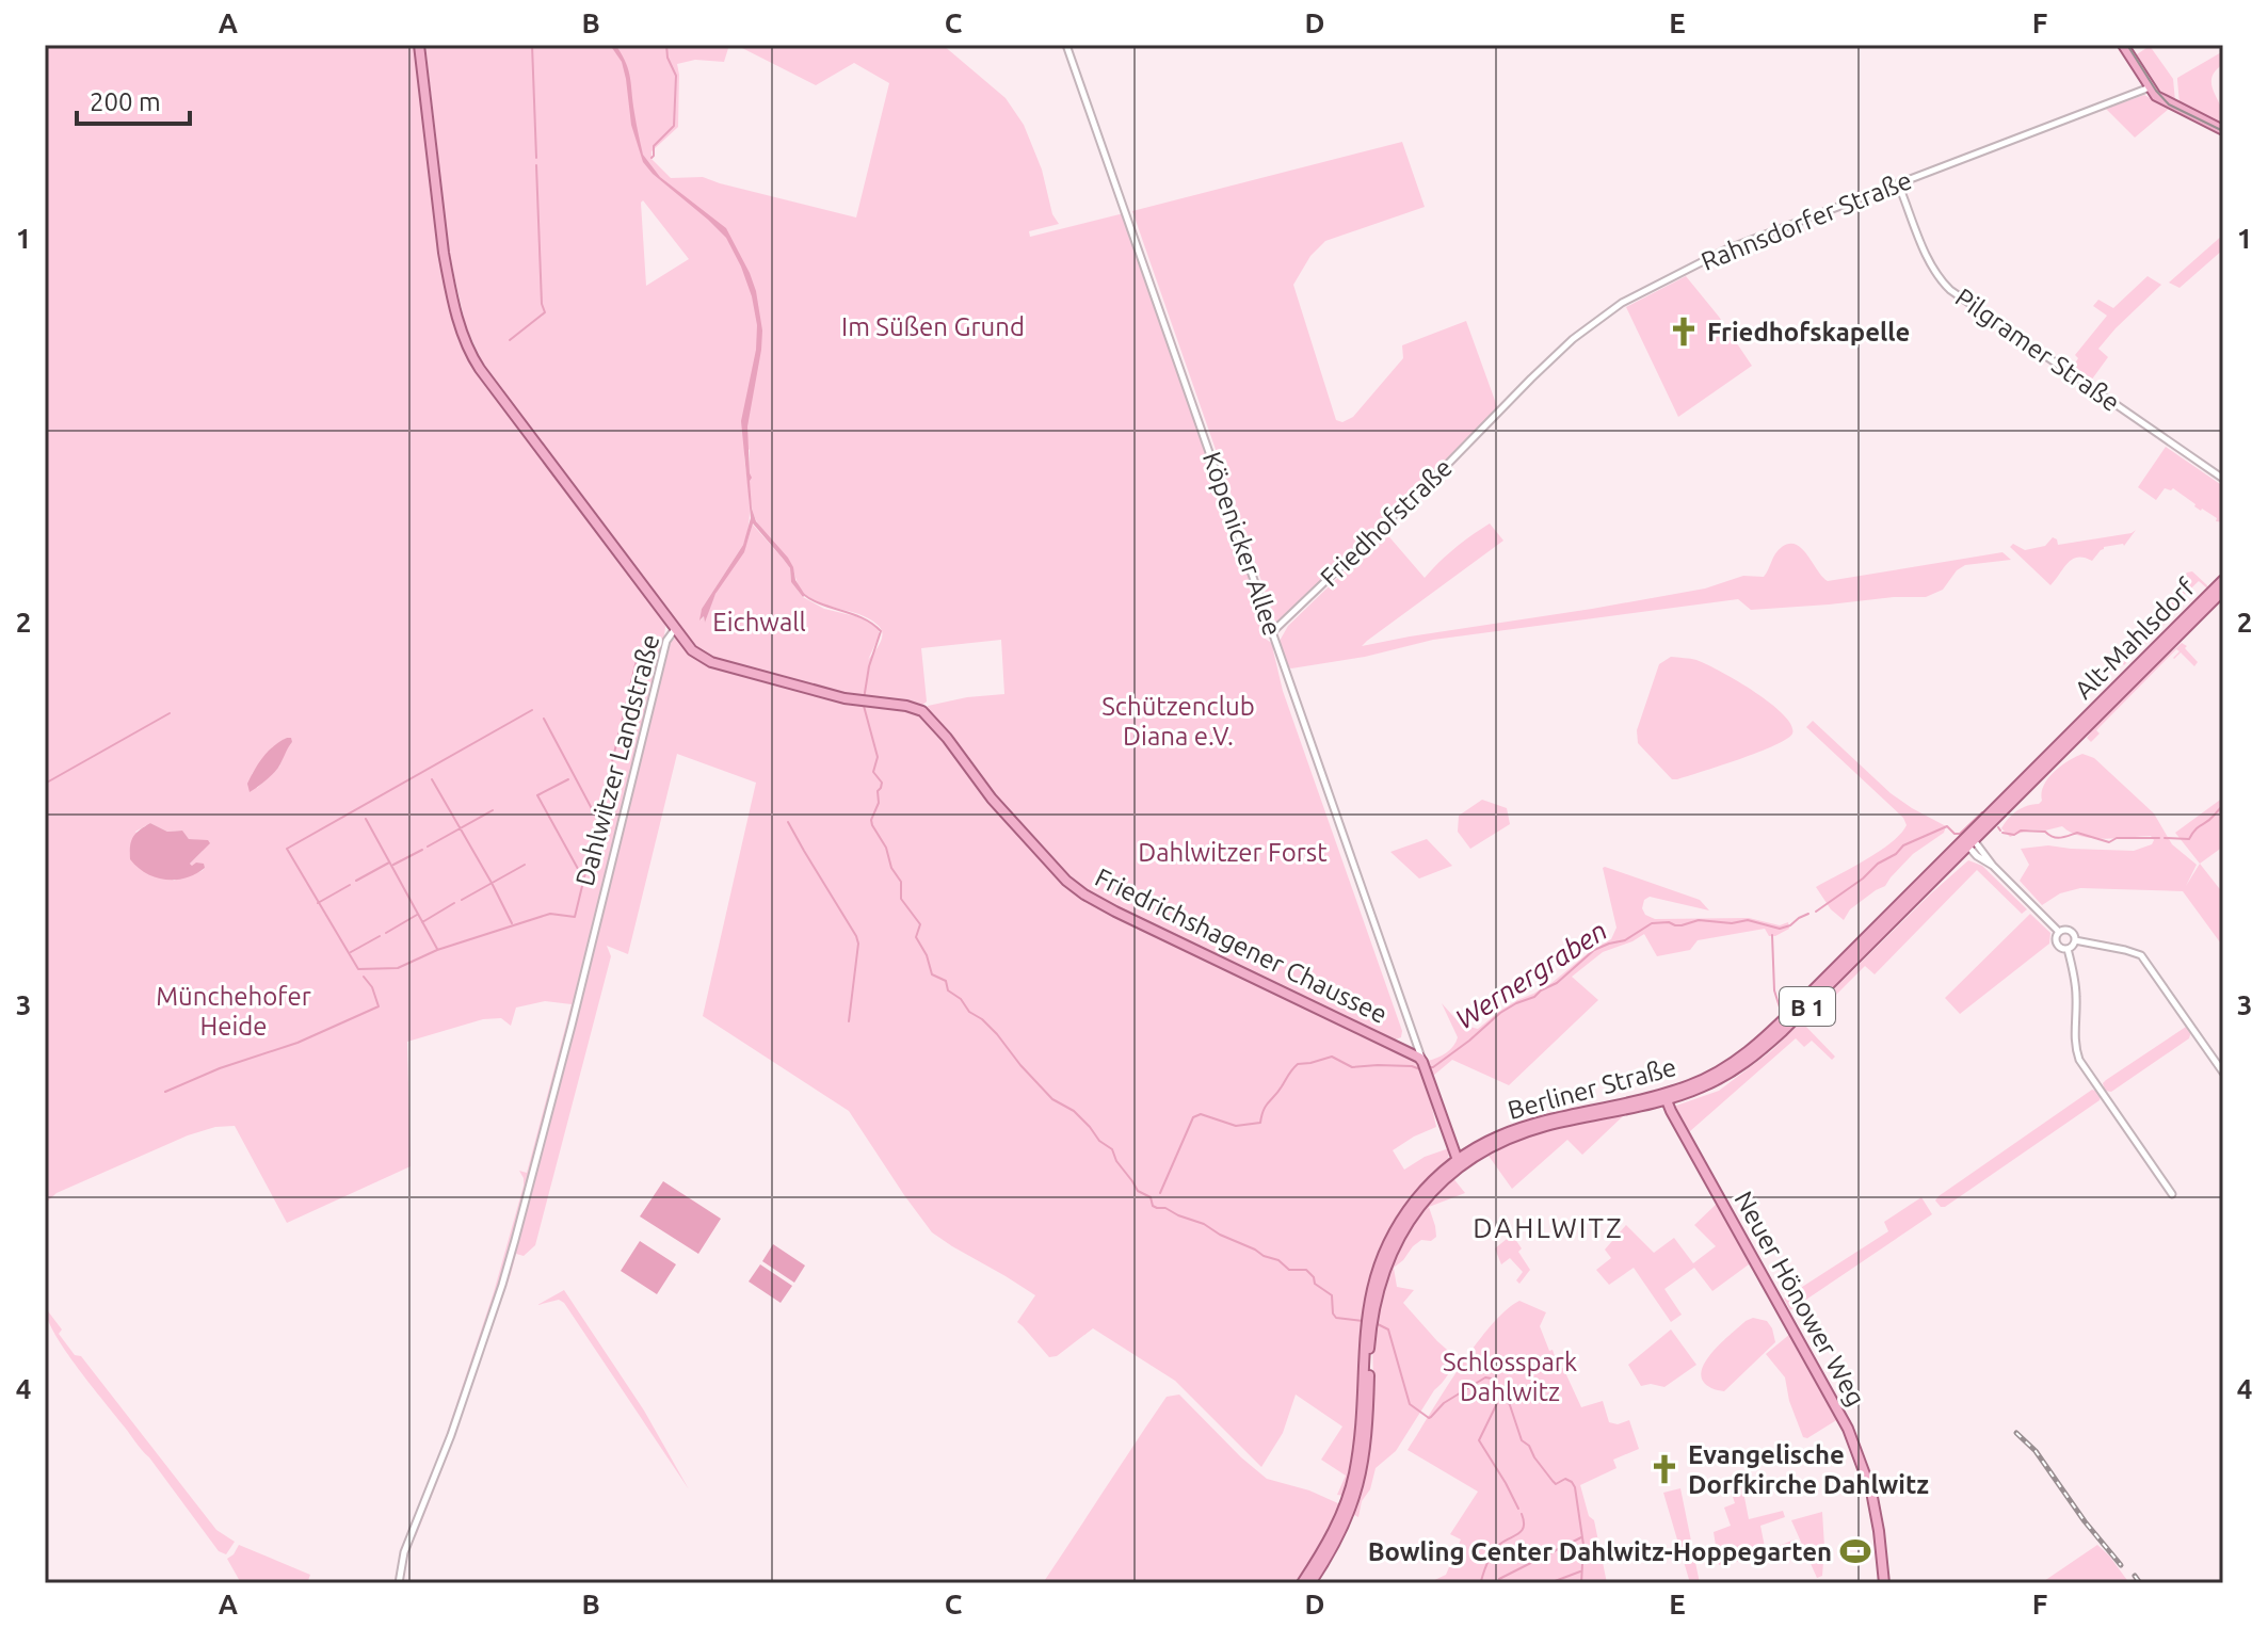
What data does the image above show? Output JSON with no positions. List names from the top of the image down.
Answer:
{
  "streets": {
    "main road": [
      "Alt-Mahlsdorf",
      "Dahlwitzer Landstraße",
      "Friedrichshagener Chaussee",
      "B 1",
      "Berliner Straße",
      "Neuer Hönower Weg"
    ],
    "street": [
      "Rahnsdorfer Straße",
      "Pilgramer Straße",
      "Friedhofstraße",
      "Köpenicker Allee"
    ]
  },
  "crossings": [
    ["Rahnsdorfer Straße", "Pilgramer Straße"],
    ["Rahnsdorfer Straße", "Friedhofstraße"],
    ["Friedhofstraße", "Köpenicker Allee"],
    ["Köpenicker Allee", "Friedrichshagener Chaussee"],
    ["Alt-Mahlsdorf", "Berliner Straße"],
    ["Dahlwitzer Landstraße", "Friedrichshagener Chaussee"],
    ["B 1", "Berliner Straße"],
    ["Berliner Straße", "Neuer Hönower Weg"]
  ],
  "districts": ["DAHLWITZ"],
  "water": ["Wernergraben"],
  "parks": [
    "Im Süßen Grund",
    "Eichwall",
    "Schützenclub Diana e.V.",
    "Dahlwitzer Forst",
    "Münchehofer Heide",
    "Schlosspark Dahlwitz"
  ],
  "places": {
    "church": ["Friedhofskapelle", "Evangelische Dorfkirche Dahlwitz"],
    "sports": ["Bowling Center Dahlwitz-Hoppegarten"]
  },
  "scale_bar": "200 m",
  "grid": {
    "columns": [
      "A",
      "B",
      "C",
      "D",
      "E",
      "F"
    ],
    "rows": [
      "1",
      "2",
      "3",
      "4"
    ]
  }
}
